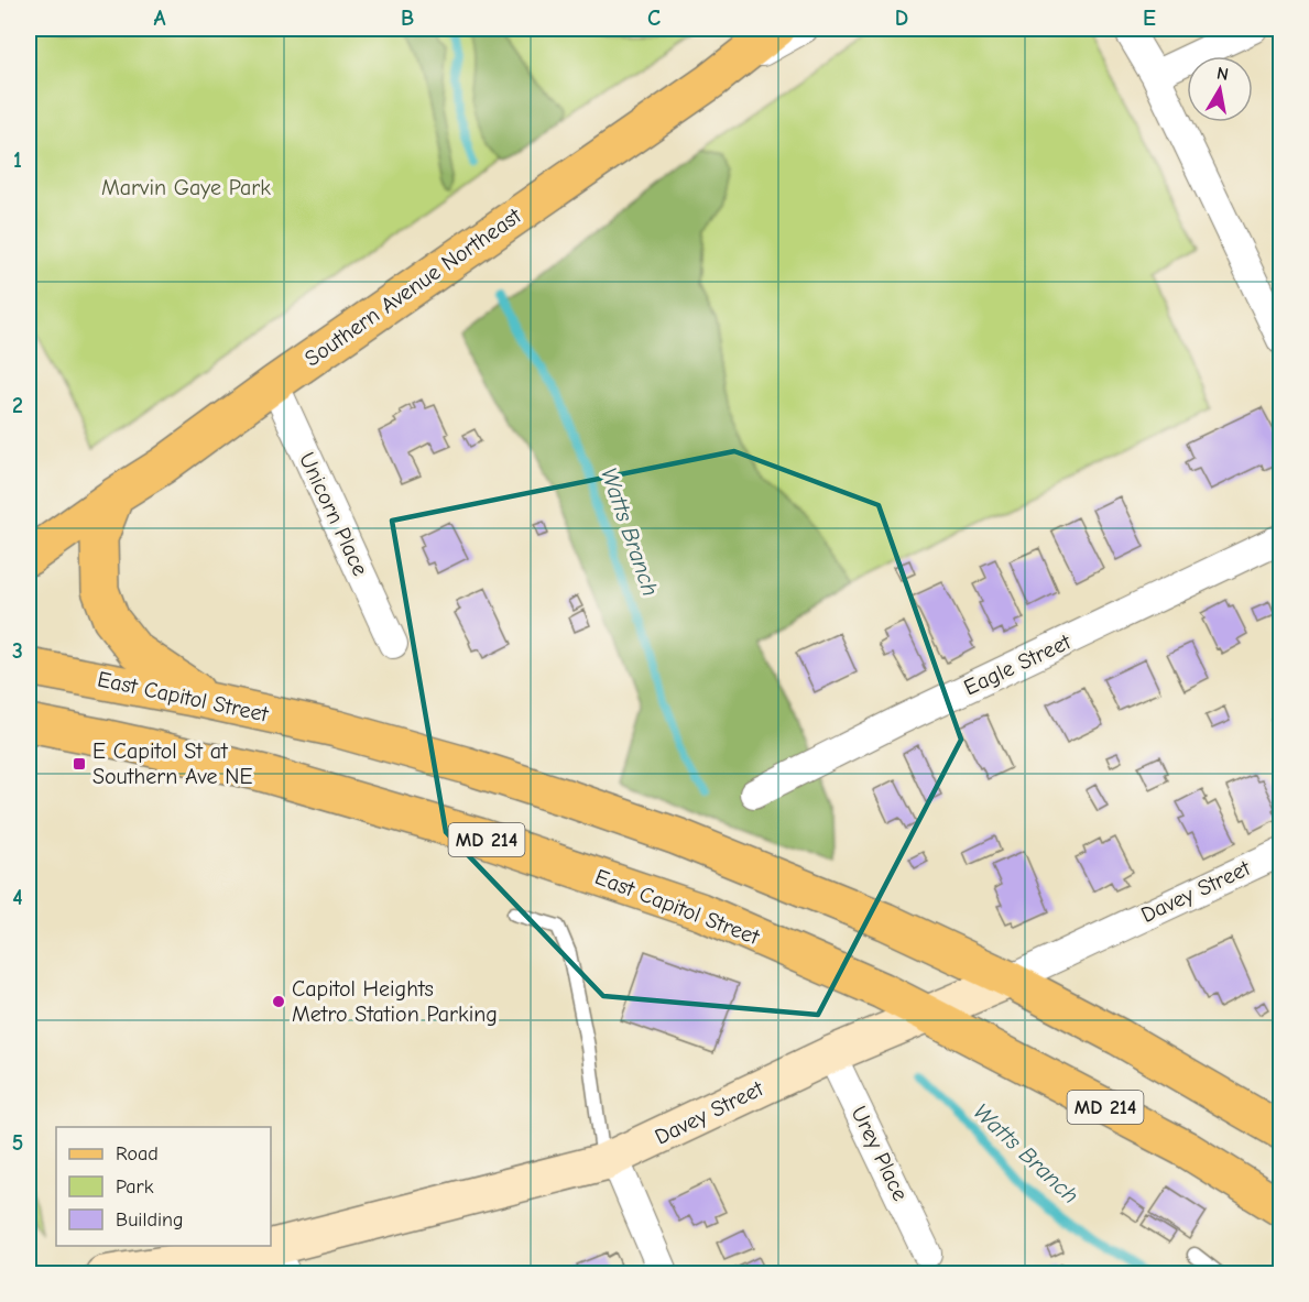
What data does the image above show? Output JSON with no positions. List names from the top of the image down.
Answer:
{
  "streets": {
    "main road": ["Southern Avenue Northeast", "East Capitol Street", "MD 214"],
    "street": [
      "Unicorn Place",
      "Eagle Street",
      "Davey Street",
      "Urey Place"
    ]
  },
  "crossings": [
    ["Southern Avenue Northeast", "Unicorn Place"],
    ["East Capitol Street", "Davey Street"],
    ["Davey Street", "Urey Place"]
  ],
  "water": ["Watts Branch"],
  "parks": ["Marvin Gaye Park"],
  "places": {
    "transit": ["E Capitol St at Southern Ave NE"],
    "other": ["Capitol Heights Metro Station Parking"]
  },
  "legend": ["Road", "Park", "Building"],
  "north": "top",
  "grid": {
    "columns": [
      "A",
      "B",
      "C",
      "D",
      "E"
    ],
    "rows": [
      "1",
      "2",
      "3",
      "4",
      "5"
    ]
  }
}
